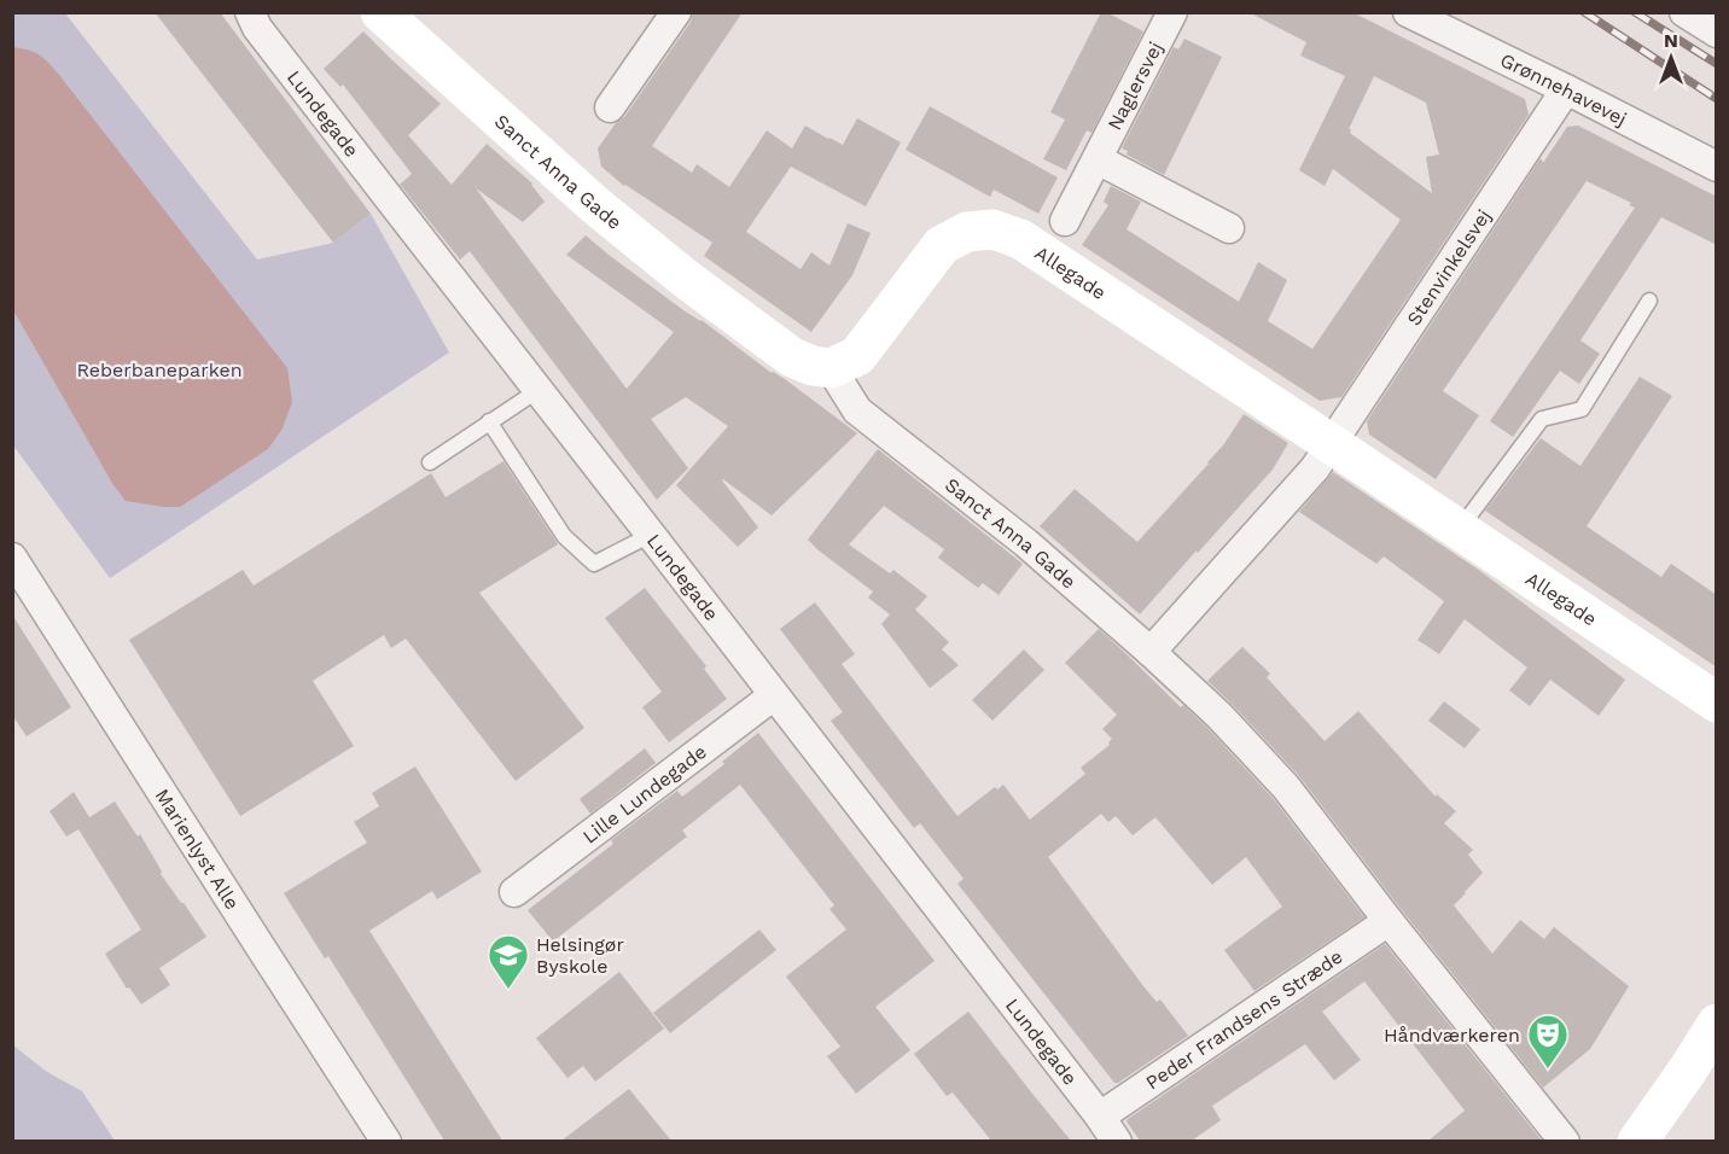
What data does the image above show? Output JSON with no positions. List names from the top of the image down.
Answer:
{
  "streets": {
    "main road": ["Sanct Anna Gade", "Allegade"],
    "street": [
      "Naglersvej",
      "Grønnehavevej",
      "Lundegade",
      "Stenvinkelsvej",
      "Lille Lundegade",
      "Marienlyst Alle",
      "Peder Frandsens Stræde"
    ]
  },
  "crossings": [
    ["Grønnehavevej", "Stenvinkelsvej"],
    ["Lundegade", "Lille Lundegade"],
    ["Lundegade", "Peder Frandsens Stræde"],
    ["Sanct Anna Gade", "Allegade"],
    ["Sanct Anna Gade", "Peder Frandsens Stræde"],
    ["Stenvinkelsvej", "Allegade"]
  ],
  "parks": ["Reberbaneparken"],
  "places": {
    "school or university": ["Helsingør Byskole"],
    "theatre": ["Håndværkeren"]
  },
  "north": "top"
}
